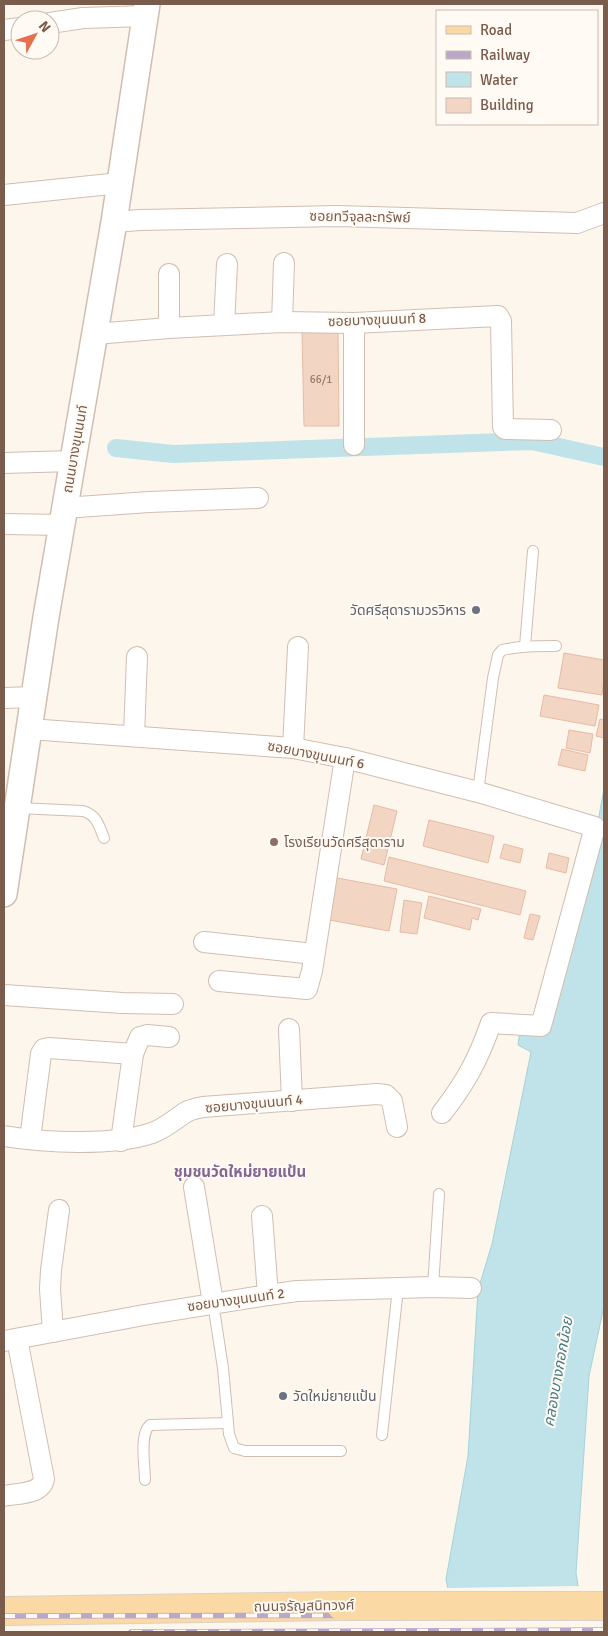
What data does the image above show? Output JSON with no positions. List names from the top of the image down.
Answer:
{
  "streets": {
    "main road": ["ถนนจรัญสนิทวงศ์"],
    "street": [
      "ซอยทวีจุลละทรัพย์",
      "ซอยบางขุนนนท์ 8",
      "ถนนบางขุนนนท์",
      "ซอยบางขุนนนท์ 6",
      "ซอยบางขุนนนท์ 4",
      "ซอยบางขุนนนท์ 2"
    ]
  },
  "crossings": [
    ["ซอยทวีจุลละทรัพย์", "ถนนบางขุนนนท์"],
    ["ซอยบางขุนนนท์ 8", "ถนนบางขุนนนท์"],
    ["ถนนบางขุนนนท์", "ซอยบางขุนนนท์ 6"]
  ],
  "districts": ["ชุมชนวัดใหม่ยายแป้น"],
  "water": ["คลองบางกอกน้อย"],
  "places": ["วัดศรีสุดารามวรวิหาร", "โรงเรียนวัดศรีสุดาราม", "วัดใหม่ยายแป้น"],
  "house_numbers": ["66/1"],
  "legend": [
    "Road",
    "Railway",
    "Water",
    "Building"
  ],
  "north": "top right"
}
